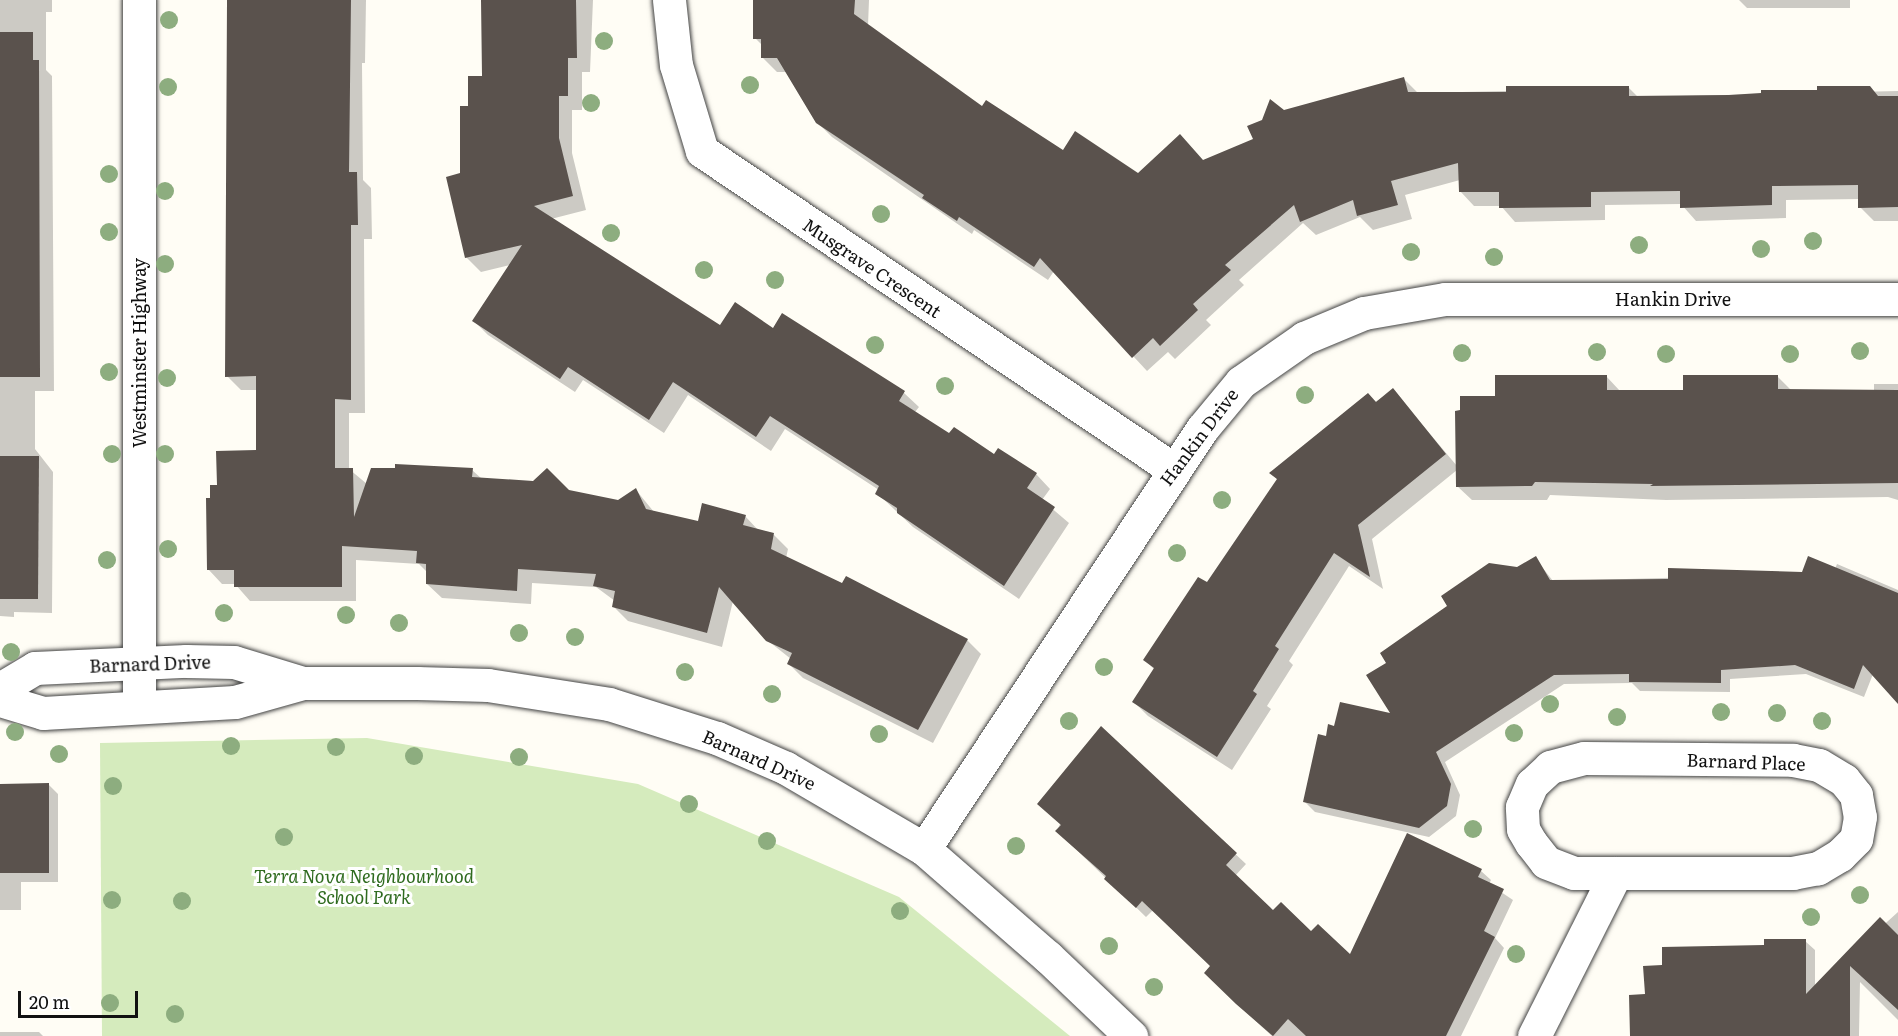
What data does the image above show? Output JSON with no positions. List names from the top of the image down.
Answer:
{
  "streets": {
    "street": [
      "Musgrave Crescent",
      "Hankin Drive",
      "Westminster Highway",
      "Barnard Drive",
      "Barnard Place"
    ]
  },
  "crossings": [
    ["Musgrave Crescent", "Hankin Drive"],
    ["Hankin Drive", "Barnard Drive"],
    ["Westminster Highway", "Barnard Drive"]
  ],
  "parks": ["Terra Nova Neighbourhood School Park"],
  "scale_bar": "20 m"
}
